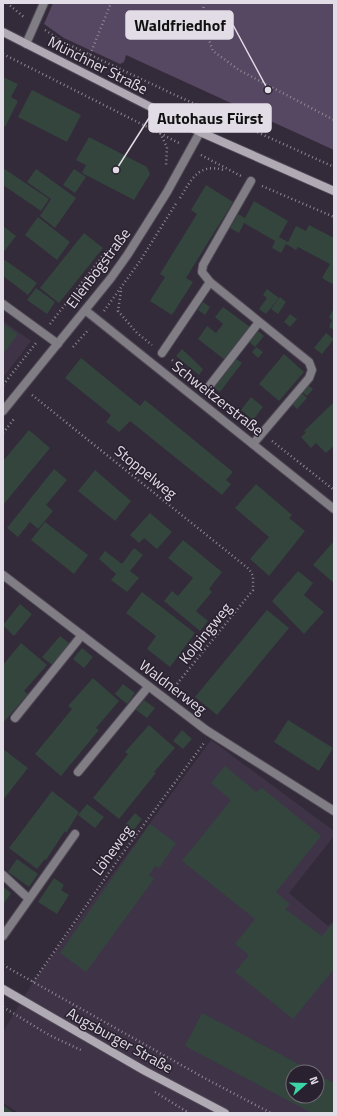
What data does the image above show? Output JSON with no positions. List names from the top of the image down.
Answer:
{
  "streets": {
    "street": [
      "Münchner Straße",
      "Ellenbogstraße",
      "Schweitzerstraße",
      "Waldnerweg",
      "Augsburger Straße"
    ],
    "path": ["Stoppelweg", "Kolpingweg", "Löheweg"]
  },
  "crossings": [
    ["Münchner Straße", "Ellenbogstraße"],
    ["Ellenbogstraße", "Schweitzerstraße"],
    ["Ellenbogstraße", "Stoppelweg"],
    ["Stoppelweg", "Kolpingweg"],
    ["Kolpingweg", "Waldnerweg"],
    ["Waldnerweg", "Löheweg"]
  ],
  "places": ["Waldfriedhof", "Autohaus Fürst"],
  "north": "right"
}
